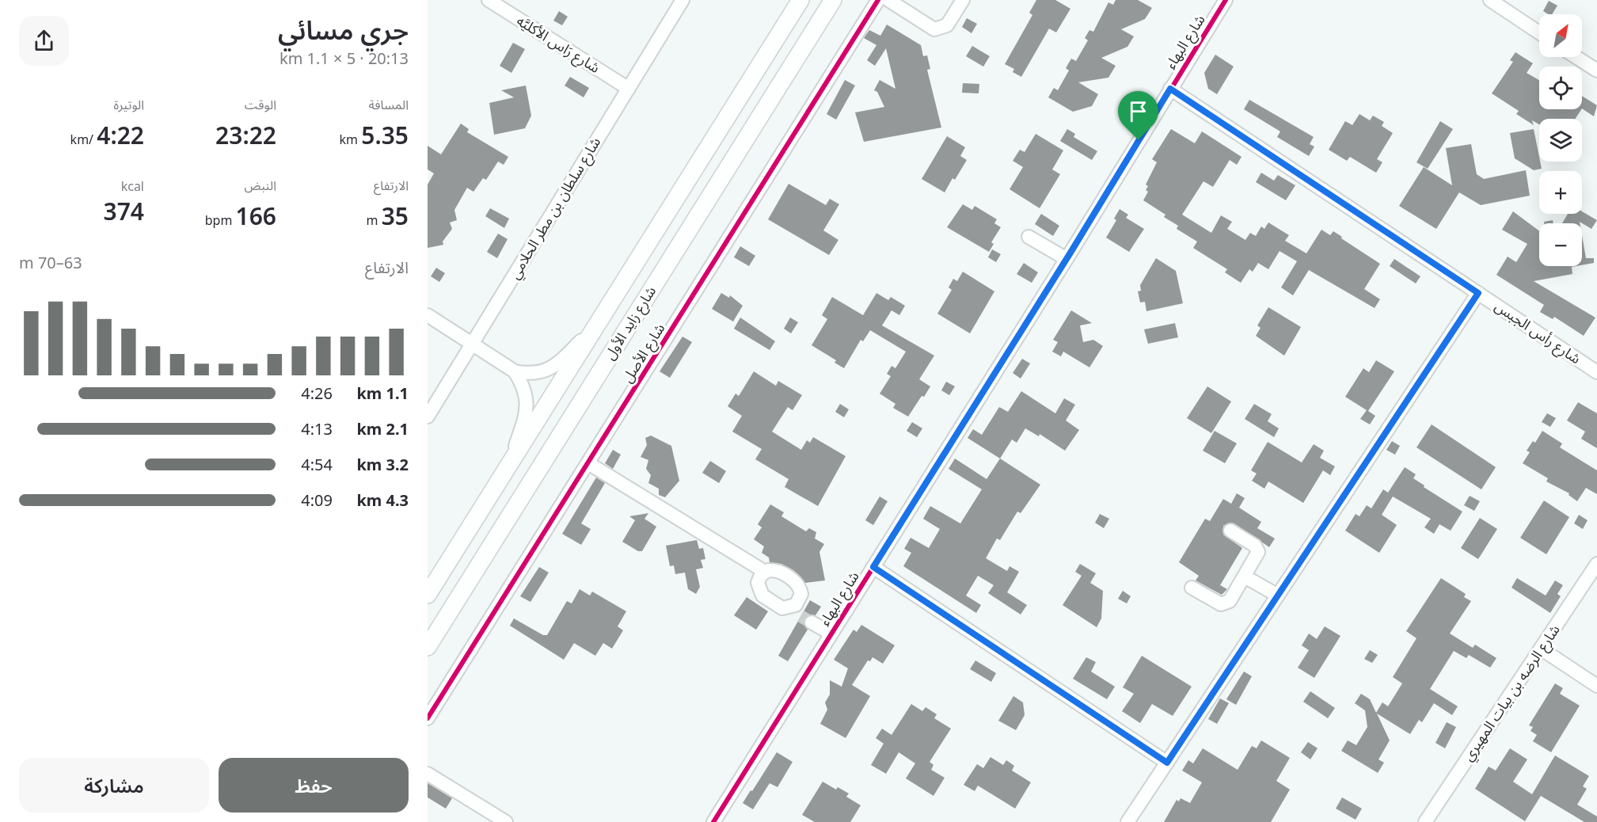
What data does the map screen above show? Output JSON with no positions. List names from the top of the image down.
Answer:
{
  "streets": {
    "main road": ["شارع زايد الأول"],
    "street": [
      "شارع البهاء",
      "شارع رَاس الأكليَّه",
      "شارع سلطان بن مطر الحلامي",
      "شارع رأس الجبس",
      "شارع الأصل",
      "شارع الرضه بن بيات المهيري"
    ]
  },
  "crossings": [
    ["شارع البهاء", "شارع رأس الجبس"],
    ["شارع رَاس الأكليَّه", "شارع سلطان بن مطر الحلامي"]
  ],
  "north": "top right",
  "page": {
    "heading": ["جري مسائي", "20:13 · 5 × 1.1 km"],
    "map_buttons": ["+", "−"],
    "stats": [
      ["المسافة", "5.35 km"],
      ["الوقت", "23:22"],
      ["الوتيرة", "4:22 /km"],
      ["الارتفاع", "35 m"],
      ["النبض", "166 bpm"],
      ["kcal", "374"]
    ],
    "chart": ["الارتفاع", "63–70 m"],
    "list": [
      {
        "name": "1.1 km",
        "note": "4:26"
      },
      {
        "name": "2.1 km",
        "note": "4:13"
      },
      {
        "name": "3.2 km",
        "note": "4:54"
      },
      {
        "name": "4.3 km",
        "note": "4:09"
      }
    ],
    "buttons": ["حفظ", "مشاركة"]
  }
}
